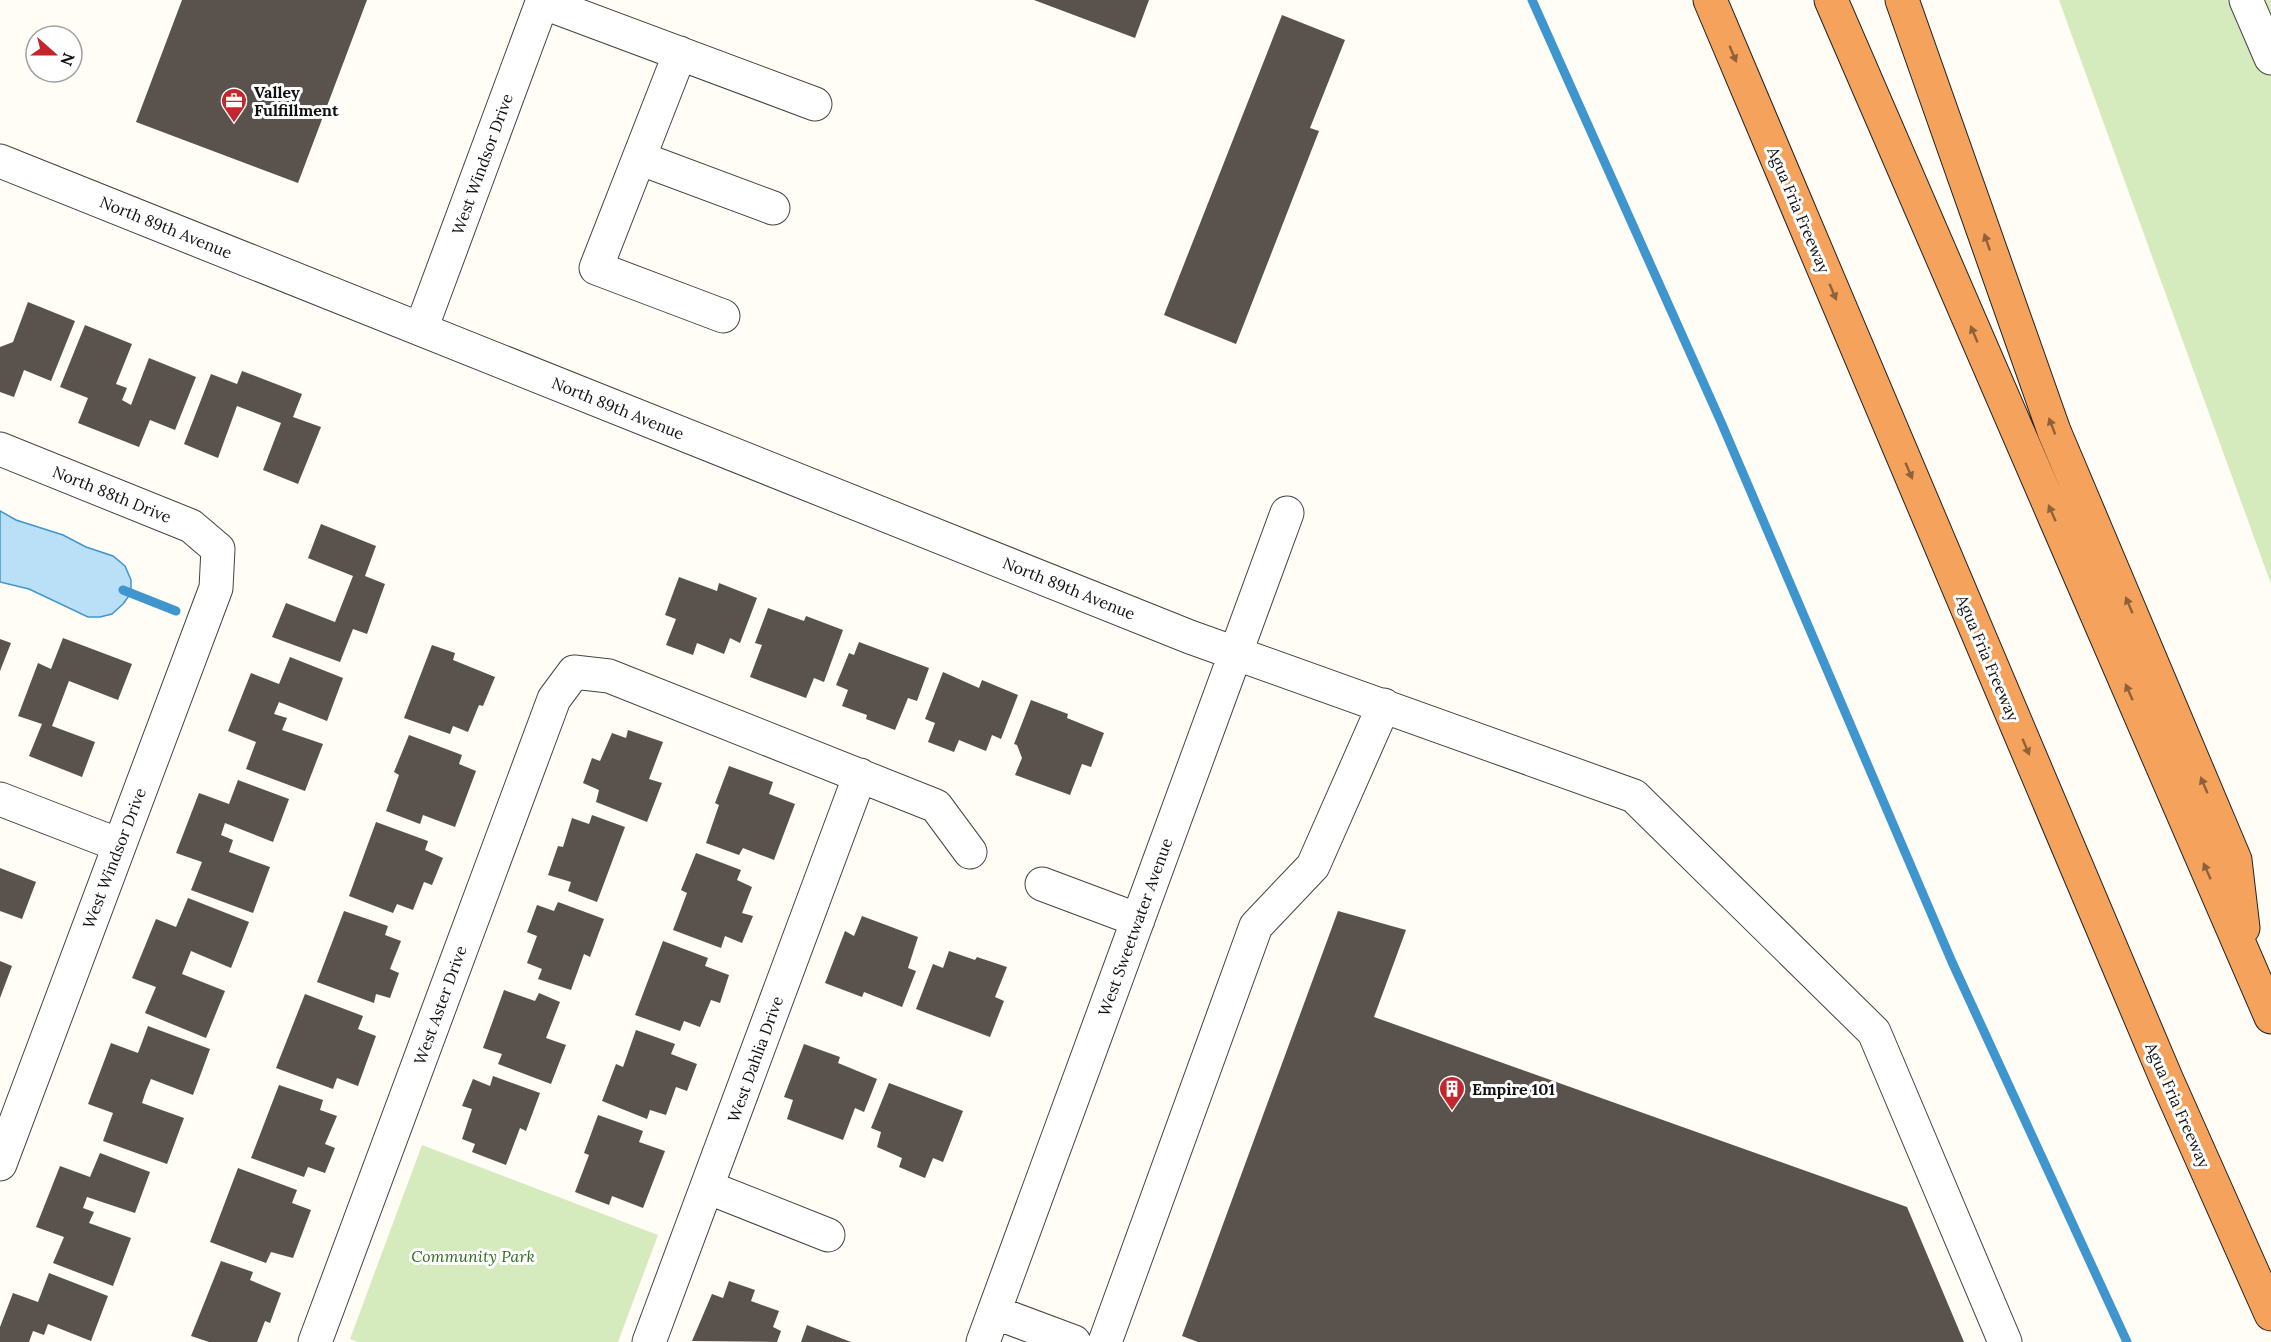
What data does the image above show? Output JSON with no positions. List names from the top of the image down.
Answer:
{
  "streets": {
    "highway": ["Agua Fria Freeway"],
    "street": [
      "West Windsor Drive",
      "North 89th Avenue",
      "North 88th Drive",
      "West Sweetwater Avenue",
      "West Aster Drive",
      "West Dahlia Drive"
    ]
  },
  "crossings": [
    ["West Windsor Drive", "North 89th Avenue"],
    ["West Windsor Drive", "North 88th Drive"],
    ["North 89th Avenue", "West Sweetwater Avenue"],
    ["West Aster Drive", "West Dahlia Drive"]
  ],
  "parks": ["Community Park"],
  "places": {
    "office": ["Valley Fulfillment"],
    "building": ["Empire 101"]
  },
  "north": "right"
}
